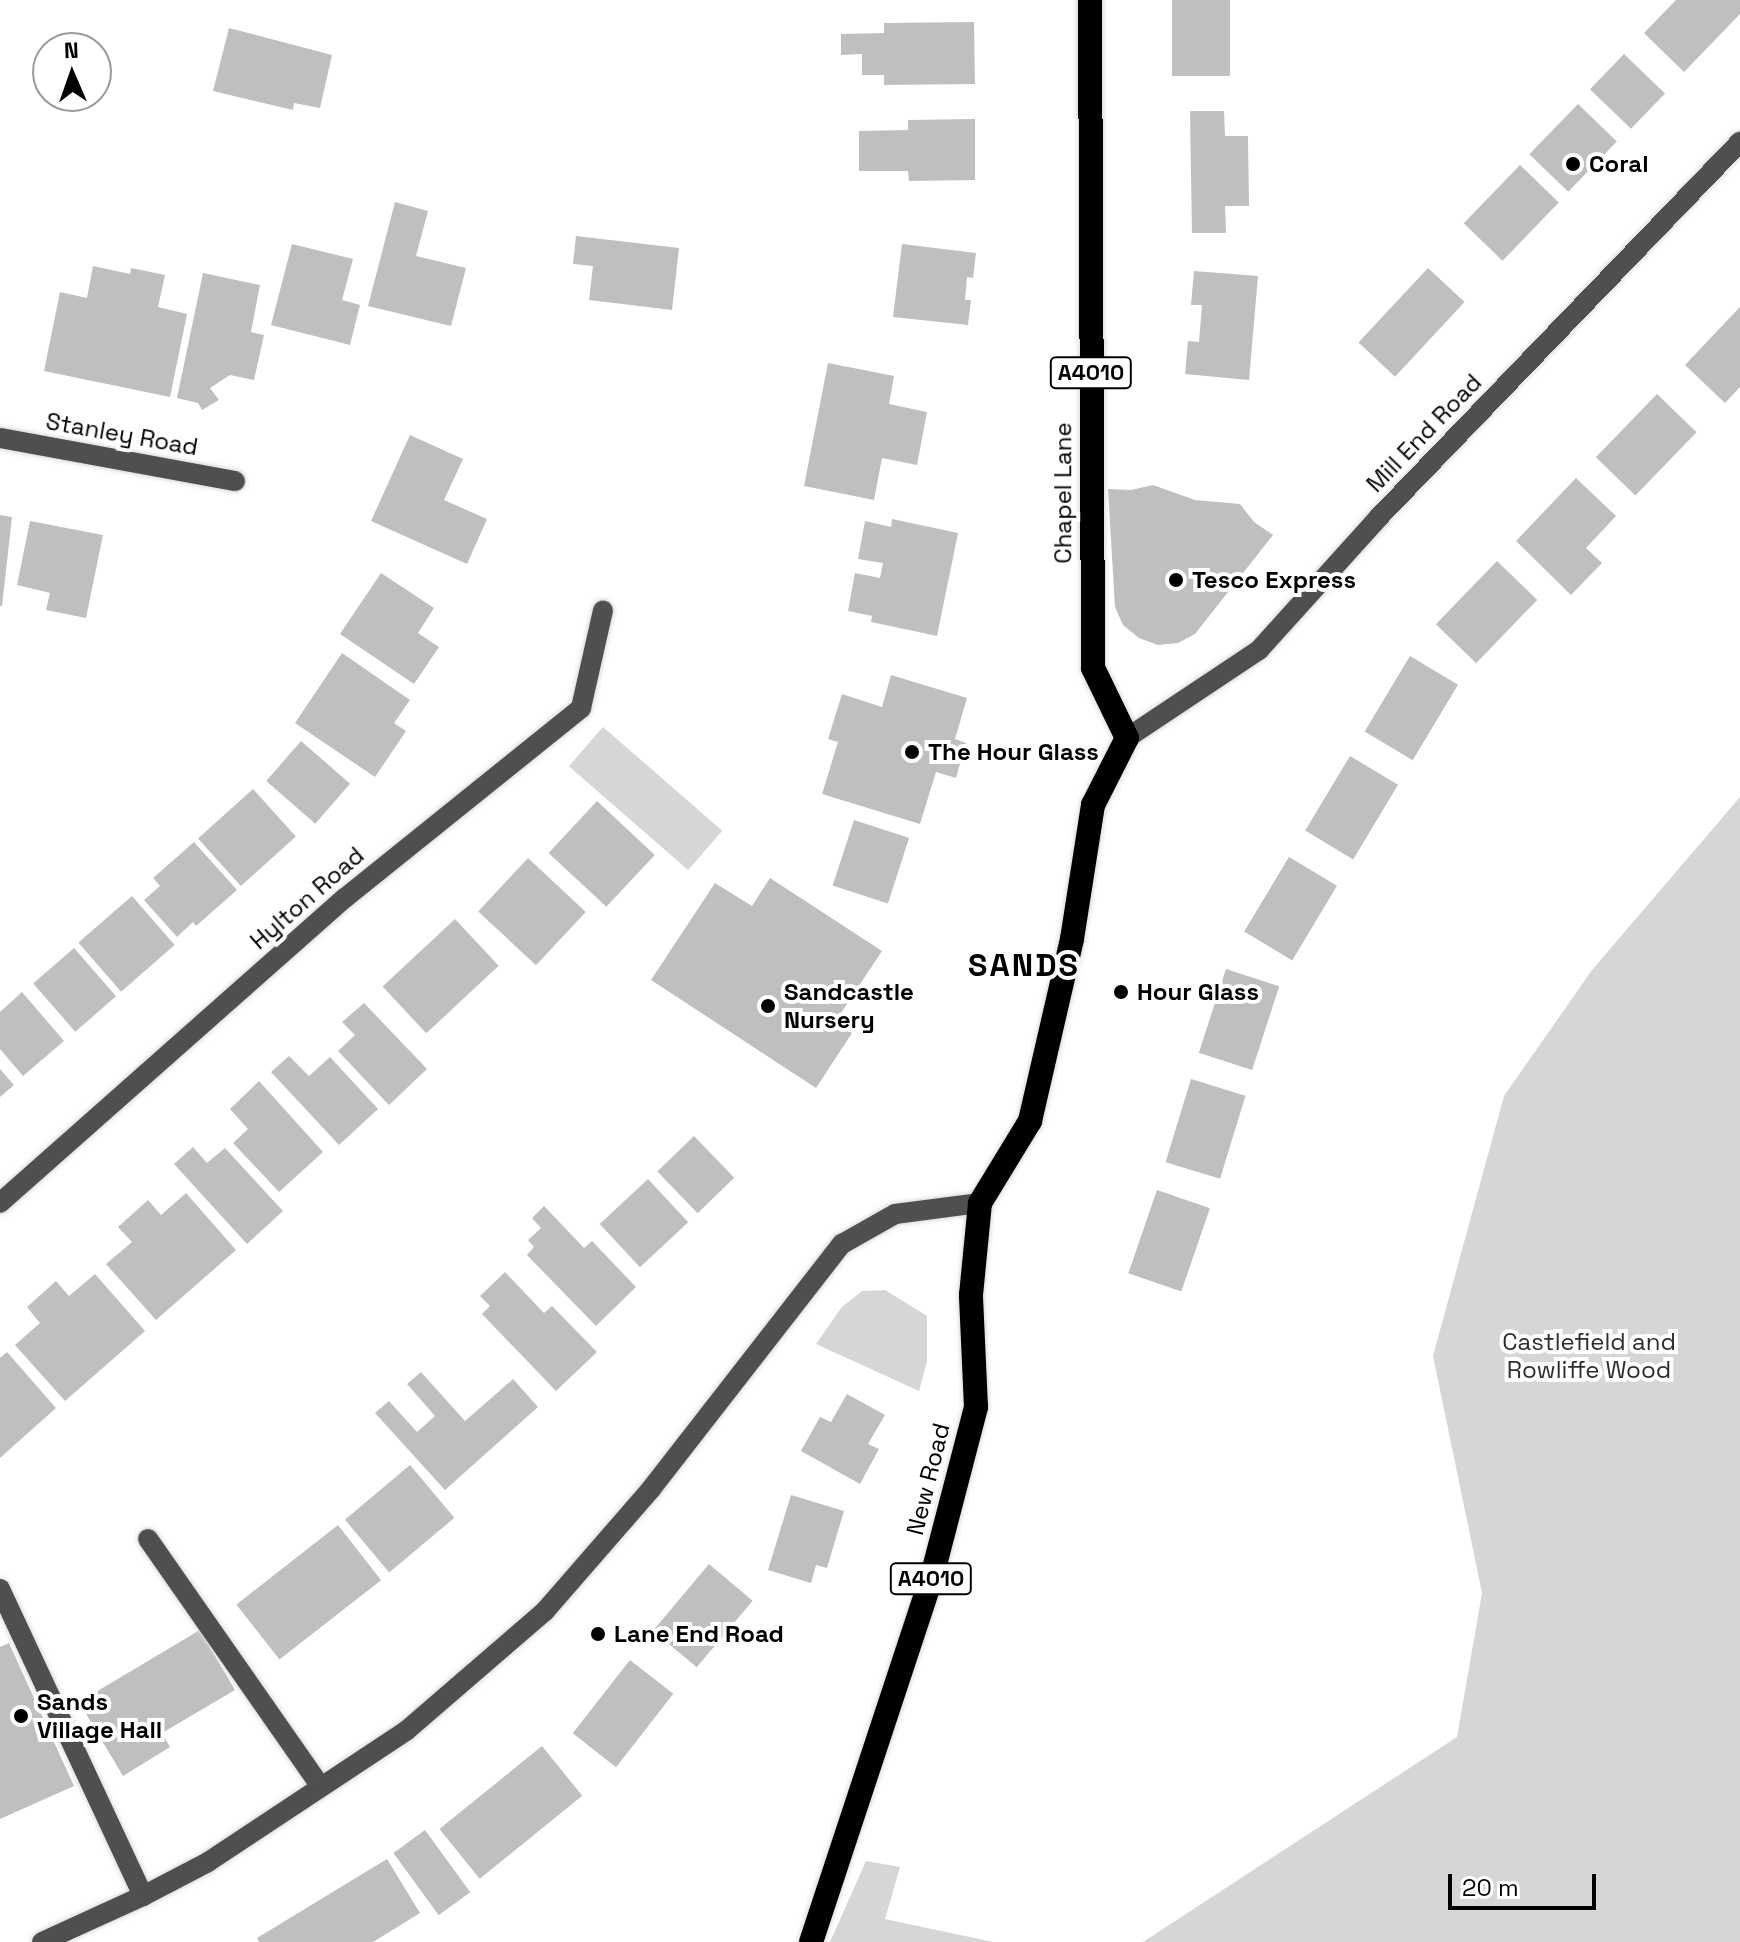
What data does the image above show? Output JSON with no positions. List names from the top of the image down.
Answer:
{
  "streets": {
    "highway": ["A4010", "Chapel Lane", "New Road"],
    "street": ["Mill End Road", "Stanley Road", "Hylton Road"]
  },
  "crossings": [
    ["A4010", "Mill End Road"],
    ["A4010", "Chapel Lane"],
    ["A4010", "New Road"],
    ["Mill End Road", "Chapel Lane"]
  ],
  "districts": ["SANDS"],
  "parks": ["Castlefield and Rowliffe Wood"],
  "places": [
    "Coral",
    "Tesco Express",
    "The Hour Glass",
    "Hour Glass",
    "Sandcastle Nursery",
    "Lane End Road",
    "Sands Village Hall"
  ],
  "scale_bar": "20 m",
  "north": "top"
}
